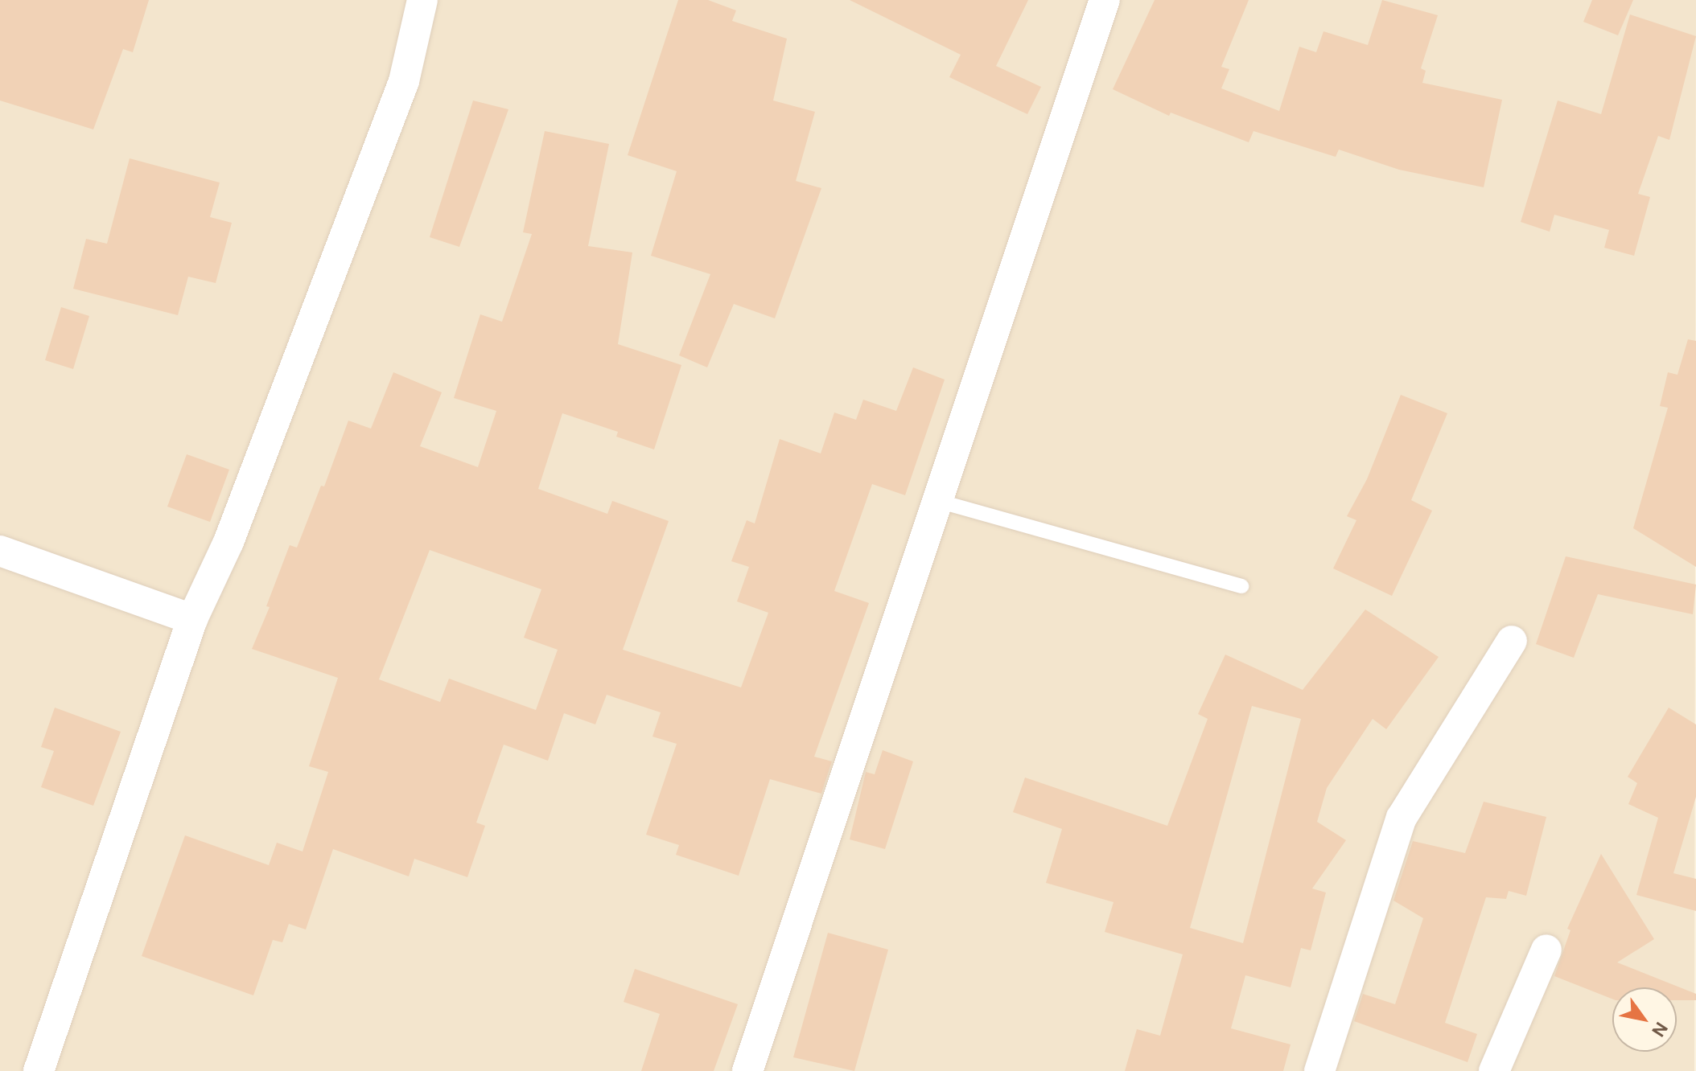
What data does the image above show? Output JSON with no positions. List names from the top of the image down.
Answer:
{
  "north": "bottom right"
}
